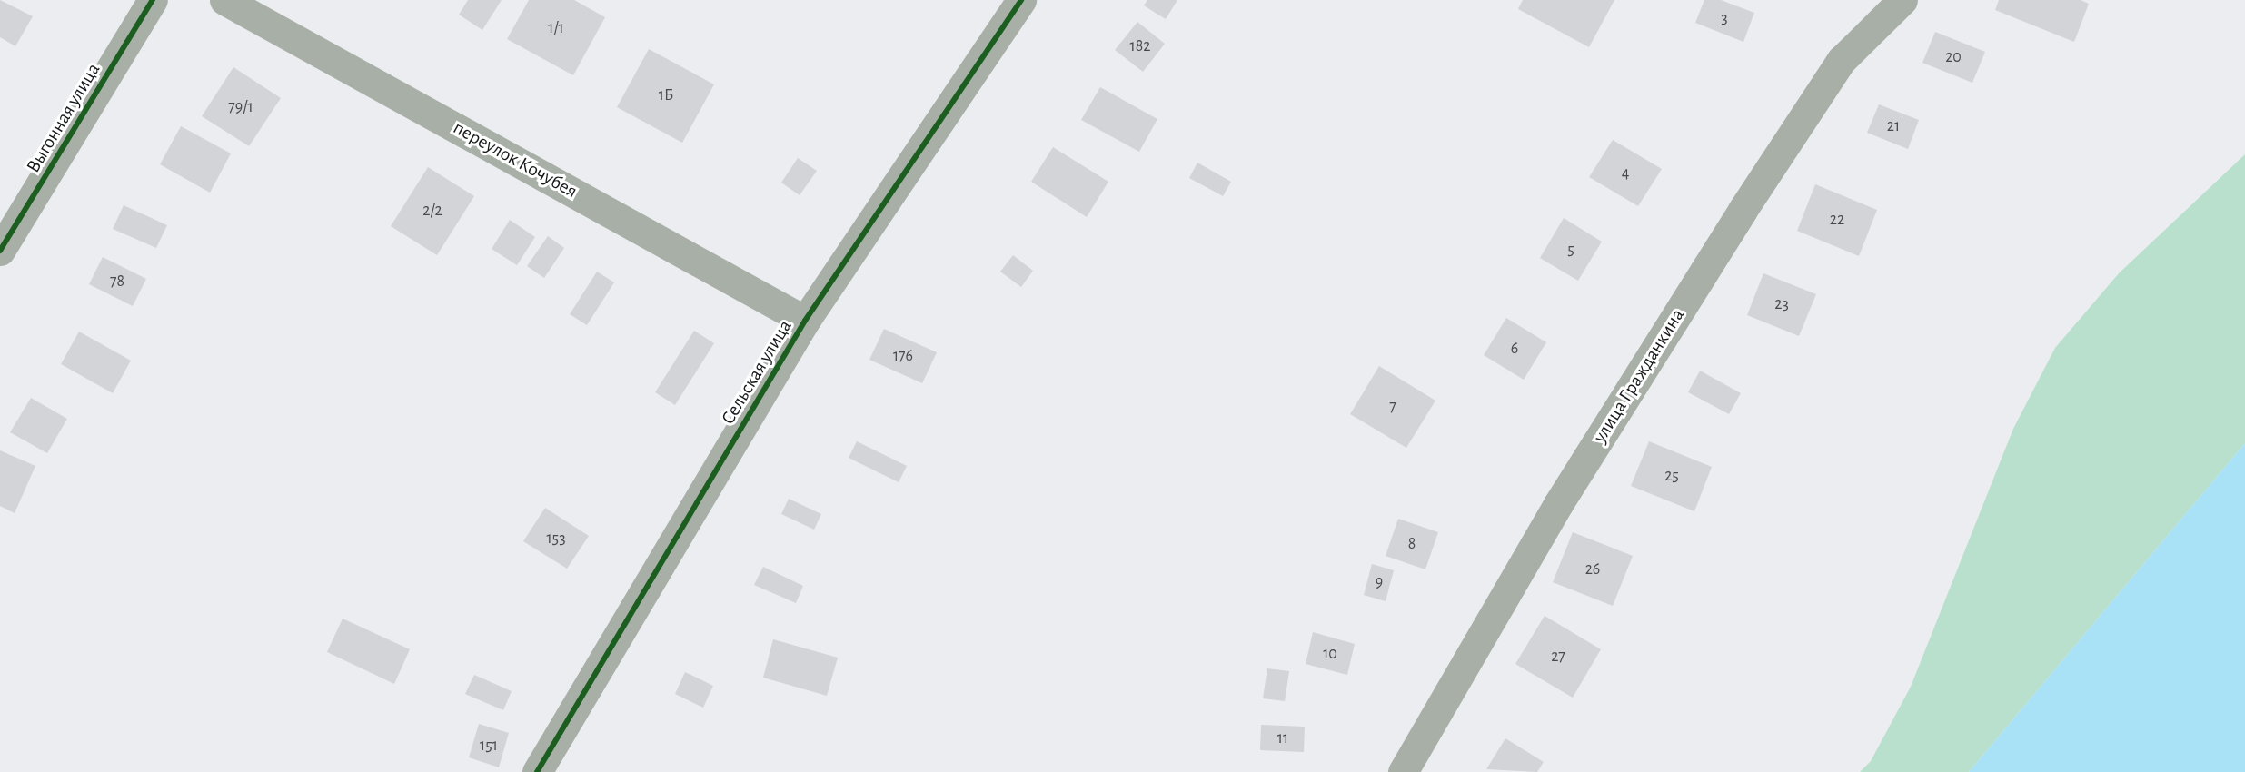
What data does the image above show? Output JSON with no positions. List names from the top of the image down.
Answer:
{
  "streets": {
    "street": [
      "Выгонная улица",
      "переулок Кочубея",
      "Сельская улица",
      "улица Гражданкина"
    ]
  },
  "crossings": [
    ["переулок Кочубея", "Сельская улица"]
  ],
  "house_numbers": [
    "3",
    "1/1",
    "182",
    "20",
    "1Б",
    "79/1",
    "21",
    "4",
    "2/2",
    "22",
    "5",
    "78",
    "23",
    "6",
    "176",
    "7",
    "25",
    "153",
    "8",
    "26",
    "9",
    "10",
    "27",
    "11",
    "151"
  ]
}
